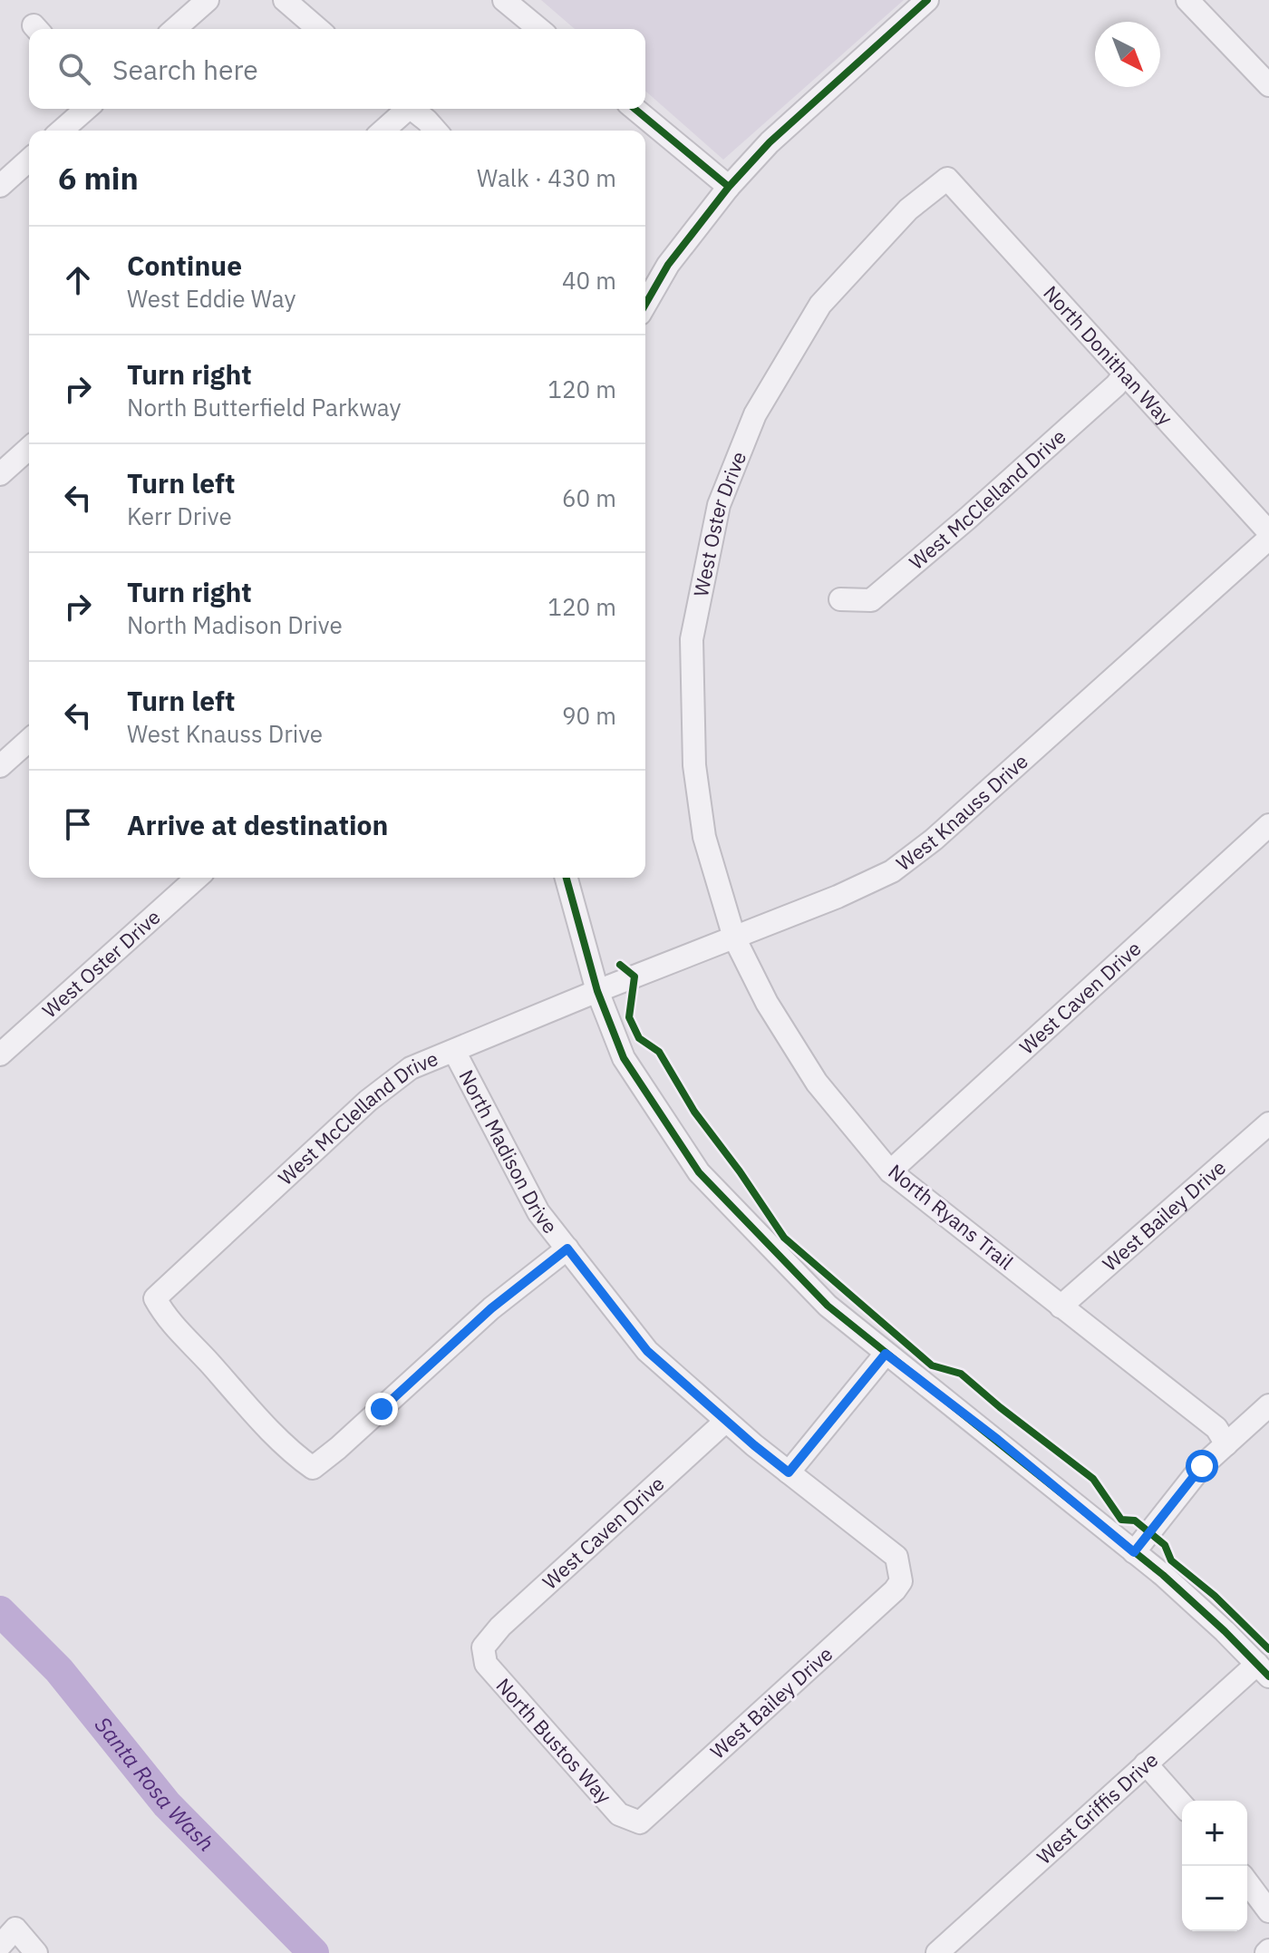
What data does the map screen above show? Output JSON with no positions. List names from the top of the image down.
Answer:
{
  "streets": {
    "street": [
      "North Donithan Way",
      "West McClelland Drive",
      "West Oster Drive",
      "West Knauss Drive",
      "West Caven Drive",
      "North Madison Drive",
      "West Bailey Drive",
      "North Ryans Trail",
      "North Bustos Way",
      "West Griffis Drive"
    ]
  },
  "crossings": [
    ["North Donithan Way", "West McClelland Drive"],
    ["North Donithan Way", "West Oster Drive"],
    ["West McClelland Drive", "West Knauss Drive"],
    ["West McClelland Drive", "North Madison Drive"],
    ["West Oster Drive", "West Knauss Drive"],
    ["West Oster Drive", "North Ryans Trail"],
    ["West Knauss Drive", "North Ryans Trail"],
    ["West Caven Drive", "North Madison Drive"],
    ["West Caven Drive", "North Ryans Trail"],
    ["West Caven Drive", "North Bustos Way"],
    ["North Madison Drive", "West Bailey Drive"],
    ["West Bailey Drive", "North Ryans Trail"],
    ["West Bailey Drive", "North Bustos Way"]
  ],
  "water": ["Santa Rosa Wash"],
  "north": "bottom right",
  "page": {
    "search": "Search here",
    "heading": ["6 min", "Walk · 430 m"],
    "list": [
      ["Continue", "West Eddie Way", "40 m"],
      ["Turn right", "North Butterfield Parkway", "120 m"],
      ["Turn left", "Kerr Drive", "60 m"],
      ["Turn right", "North Madison Drive", "120 m"],
      ["Turn left", "West Knauss Drive", "90 m"],
      "Arrive at destination"
    ],
    "map_buttons": ["+", "−"]
  }
}
